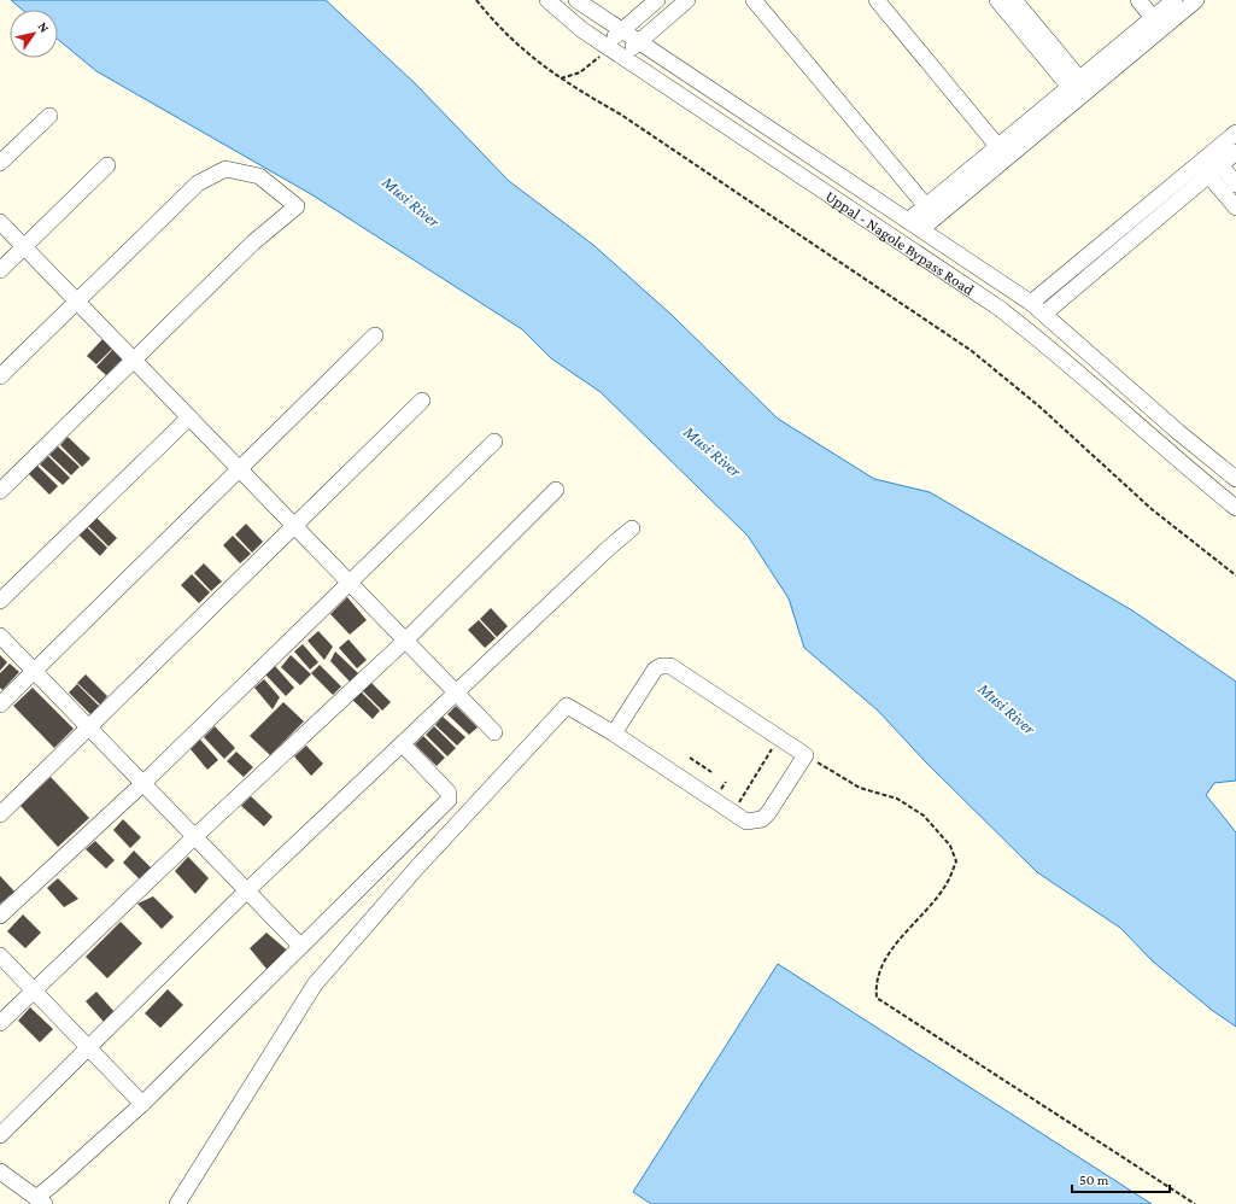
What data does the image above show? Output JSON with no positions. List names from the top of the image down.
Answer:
{
  "streets": {
    "street": ["Uppal - Nagole Bypass Road"]
  },
  "water": ["Musi River"],
  "scale_bar": "50 m",
  "north": "top right"
}
